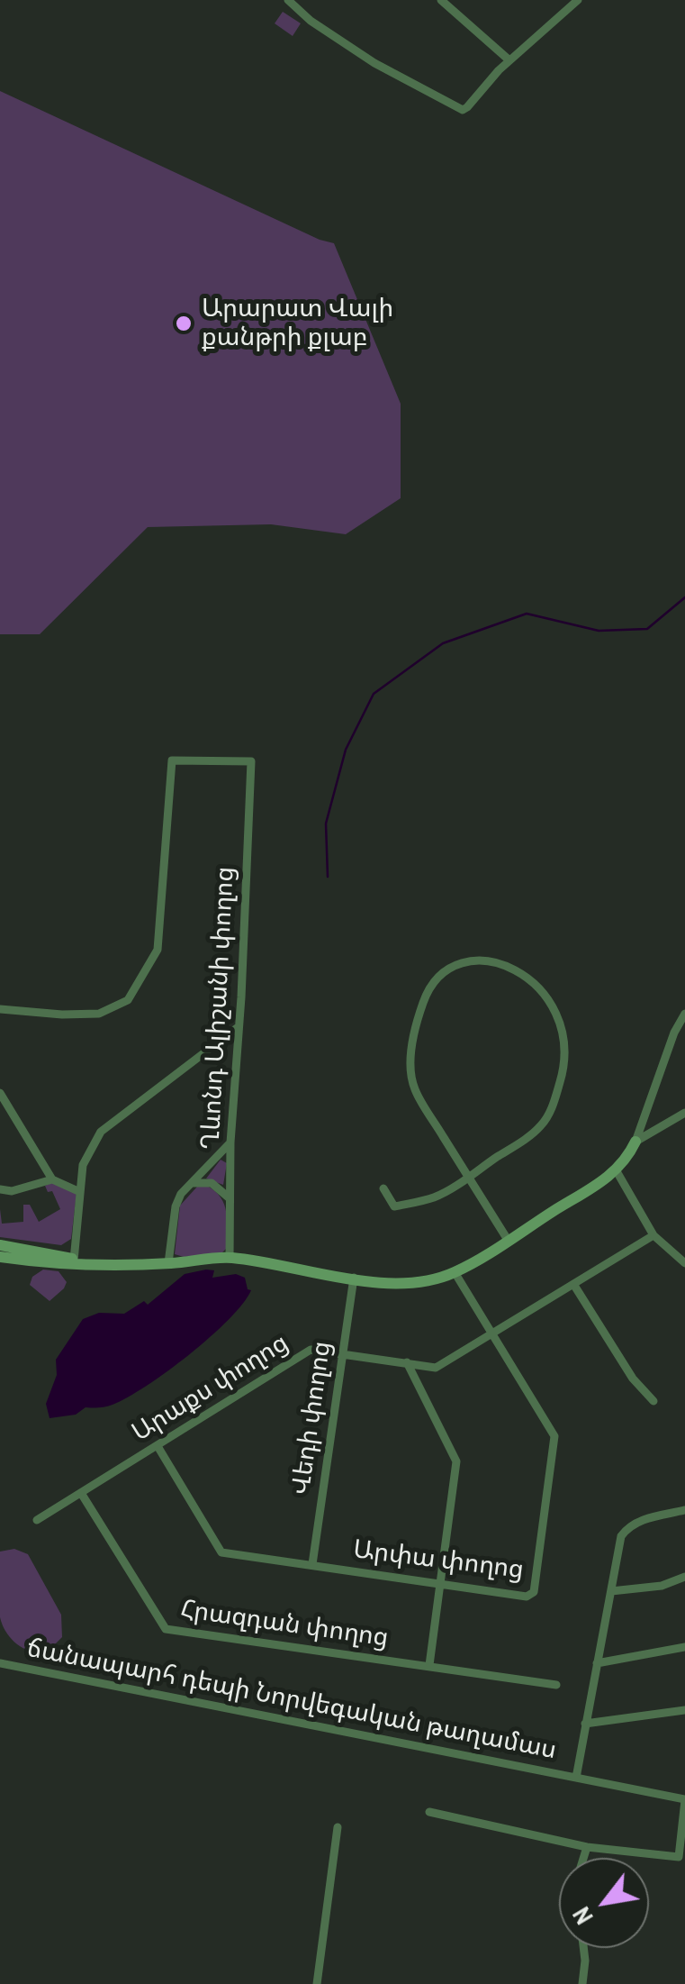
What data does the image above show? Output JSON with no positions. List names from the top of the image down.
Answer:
{
  "streets": {
    "street": [
      "Ղևոնդ Ալիշանի փողոց",
      "Արաքս փողոց",
      "Վեդի փողոց",
      "Արփա փողոց",
      "Հրազդան փողոց",
      "ճանապարհ դեպի Նորվեգական թաղամաս"
    ]
  },
  "crossings": [
    ["Արաքս փողոց", "Վեդի փողոց"],
    ["Արաքս փողոց", "Արփա փողոց"],
    ["Արաքս փողոց", "Հրազդան փողոց"],
    ["Վեդի փողոց", "Արփա փողոց"]
  ],
  "places": ["Արարատ Վալի քանթրի քլաբ"],
  "north": "bottom left"
}
